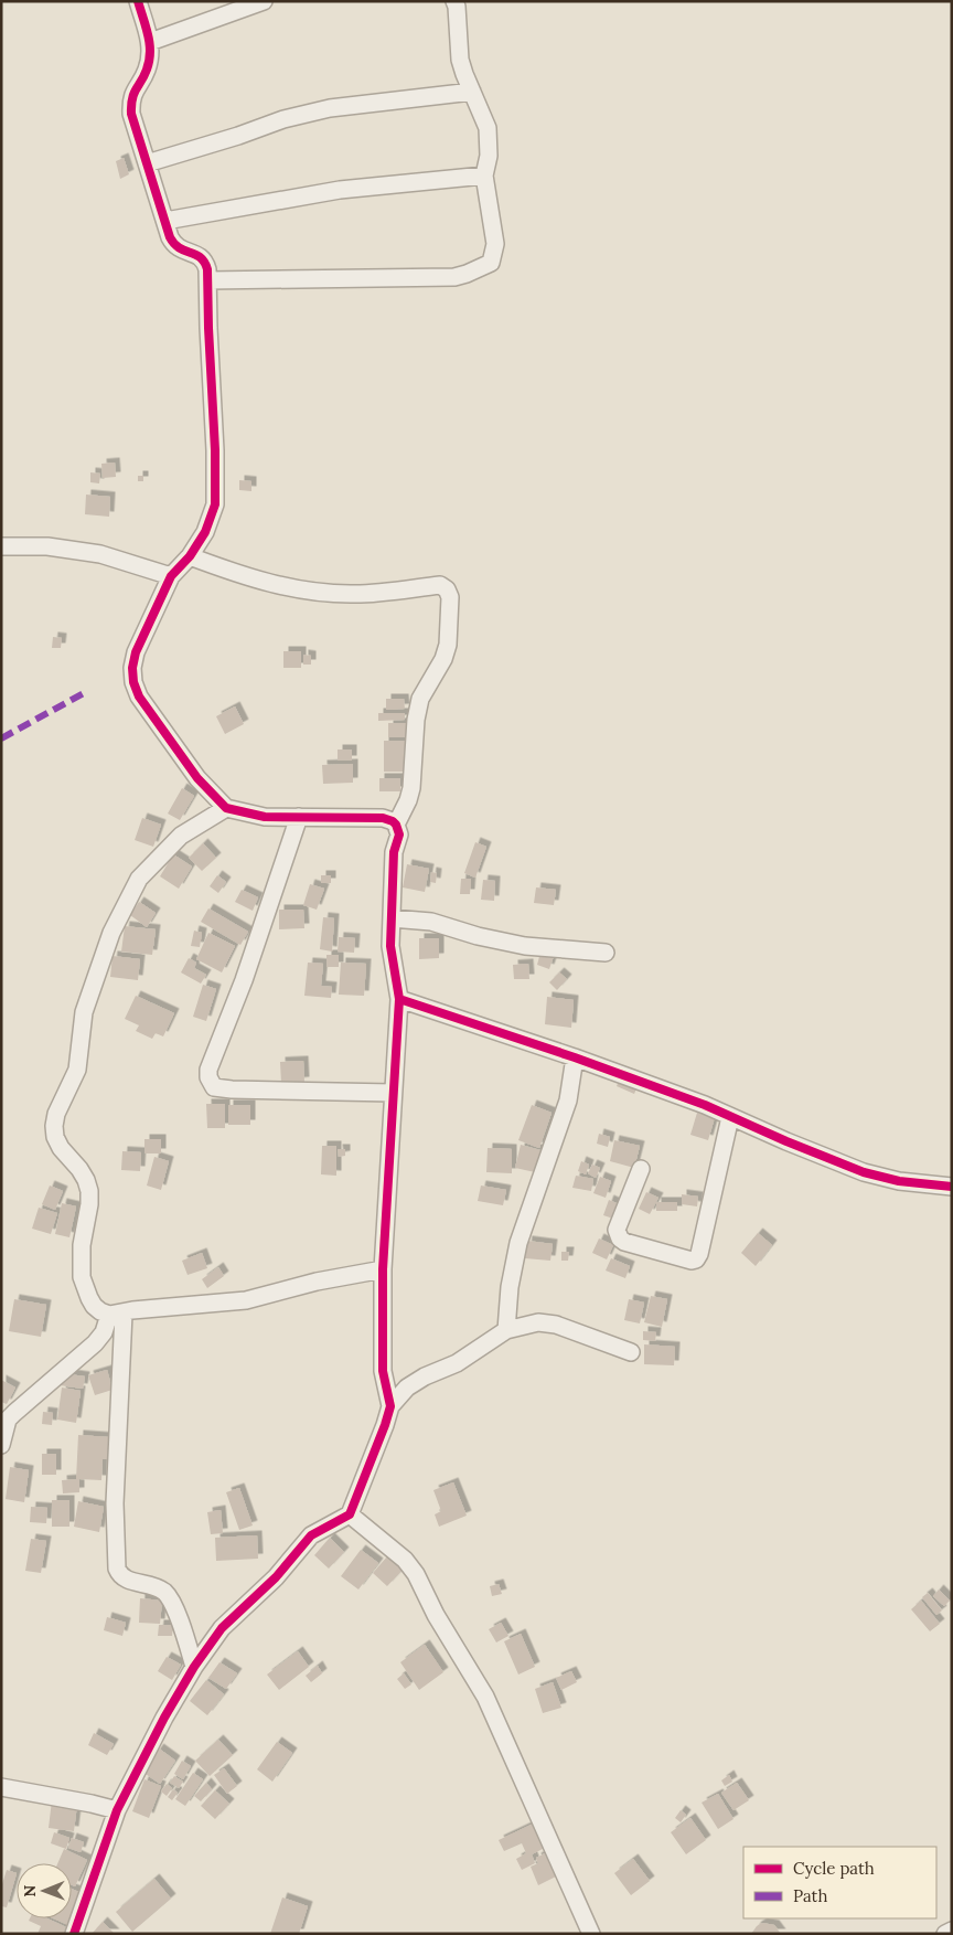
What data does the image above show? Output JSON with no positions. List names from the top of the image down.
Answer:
{
  "legend": ["Cycle path", "Path"],
  "north": "left"
}
